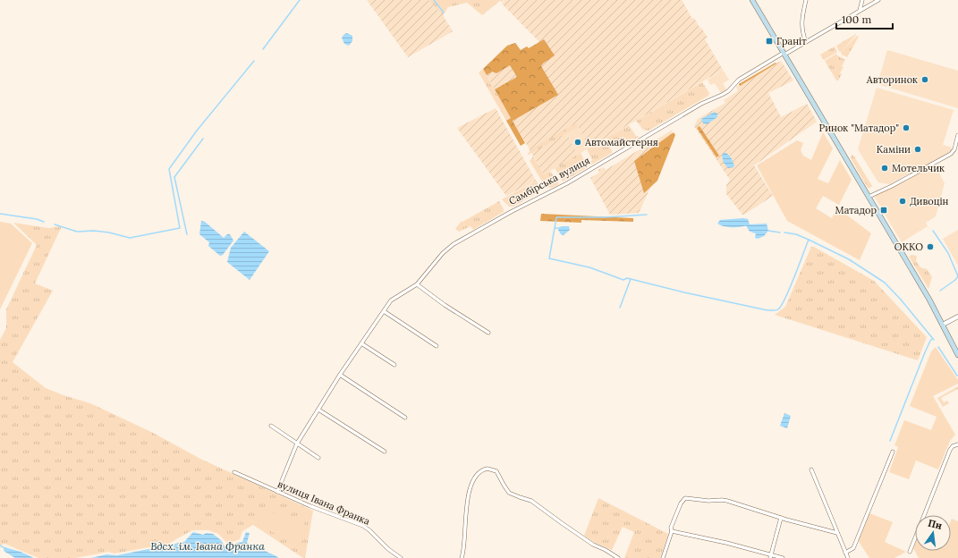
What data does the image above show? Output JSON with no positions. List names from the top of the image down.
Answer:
{
  "streets": {
    "street": ["Самбірська вулиця", "вулиця Івана Франка"]
  },
  "crossings": [
    ["Самбірська вулиця", "вулиця Івана Франка"]
  ],
  "water": ["Вдсх. ім. Івана Франка"],
  "places": {
    "transit": ["Граніт", "Матадор"],
    "other": [
      "Авторинок",
      "Ринок \"Матадор\"",
      "Автомайстерня",
      "Каміни",
      "Мотельчик",
      "Дивоцін",
      "ОККО"
    ]
  },
  "scale_bar": "100 m",
  "north": "top"
}
